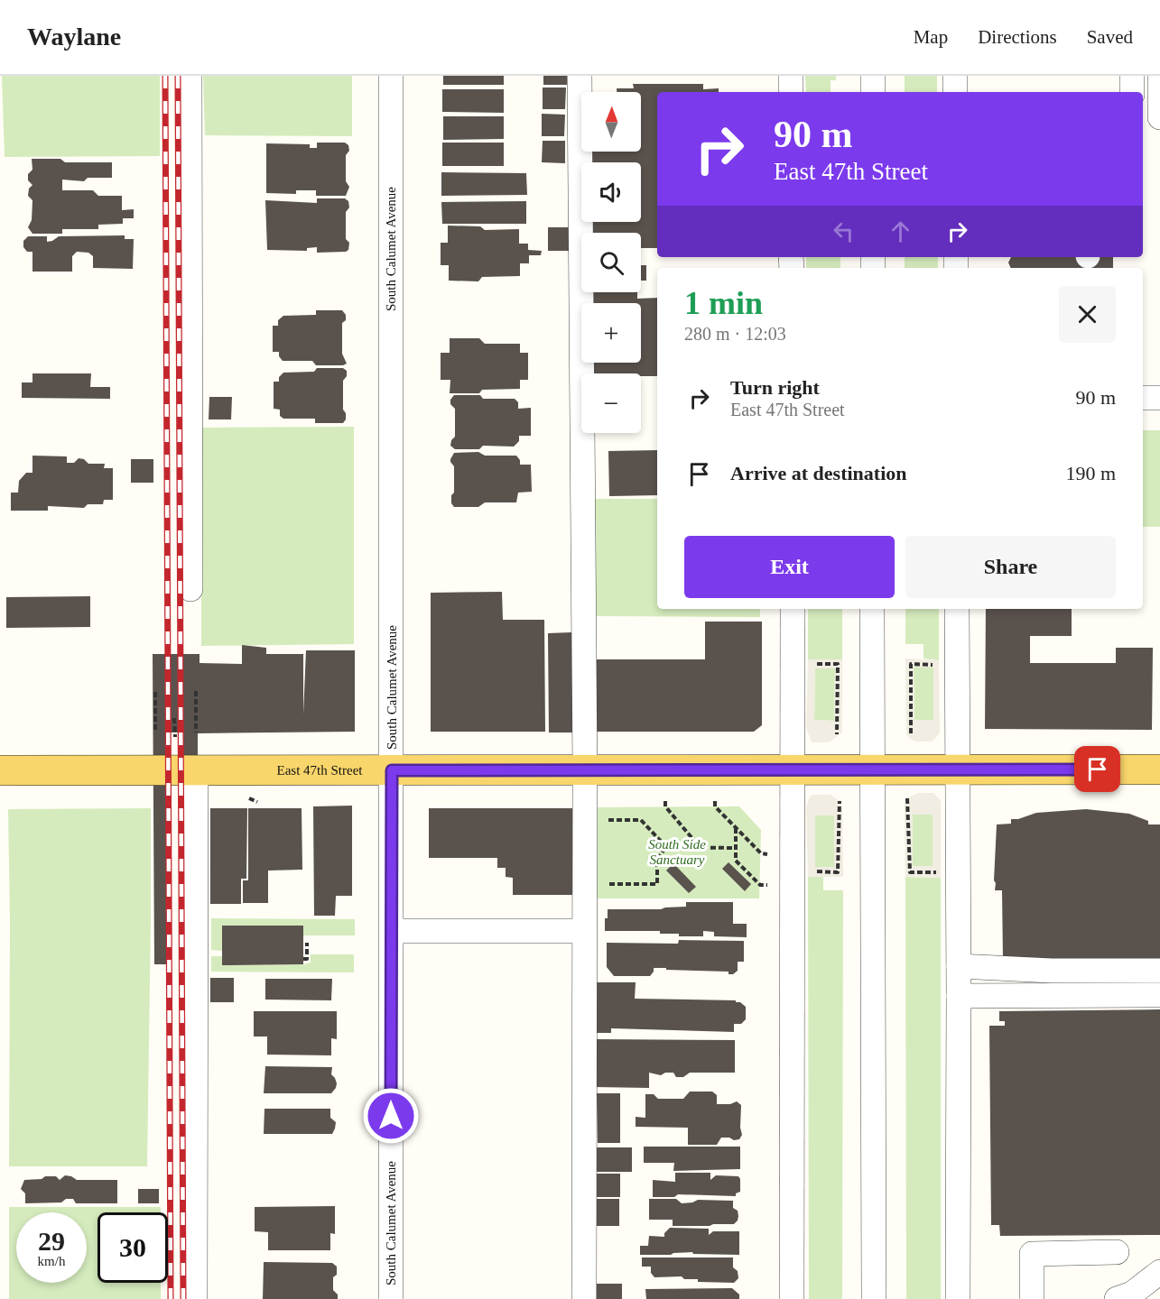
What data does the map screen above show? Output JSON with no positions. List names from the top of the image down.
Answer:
{
  "streets": {
    "main road": ["East 47th Street"],
    "street": ["South Calumet Avenue"]
  },
  "crossings": [
    ["South Calumet Avenue", "East 47th Street"]
  ],
  "parks": ["South Side Sanctuary"],
  "north": "top",
  "page": {
    "header": "Waylane",
    "nav": ["Map", "Directions", "Saved"],
    "map_buttons": ["+", "−"],
    "turn": ["90 m", "East 47th Street"],
    "heading": ["1 min", "280 m · 12:03"],
    "list": [
      {
        "name": "Turn right",
        "note": "East 47th Street",
        "value": "90 m"
      },
      {
        "name": "Arrive at destination",
        "value": "190 m"
      }
    ],
    "buttons": ["Exit", "Share"],
    "speed": "29 km/h",
    "limit": "30"
  }
}
